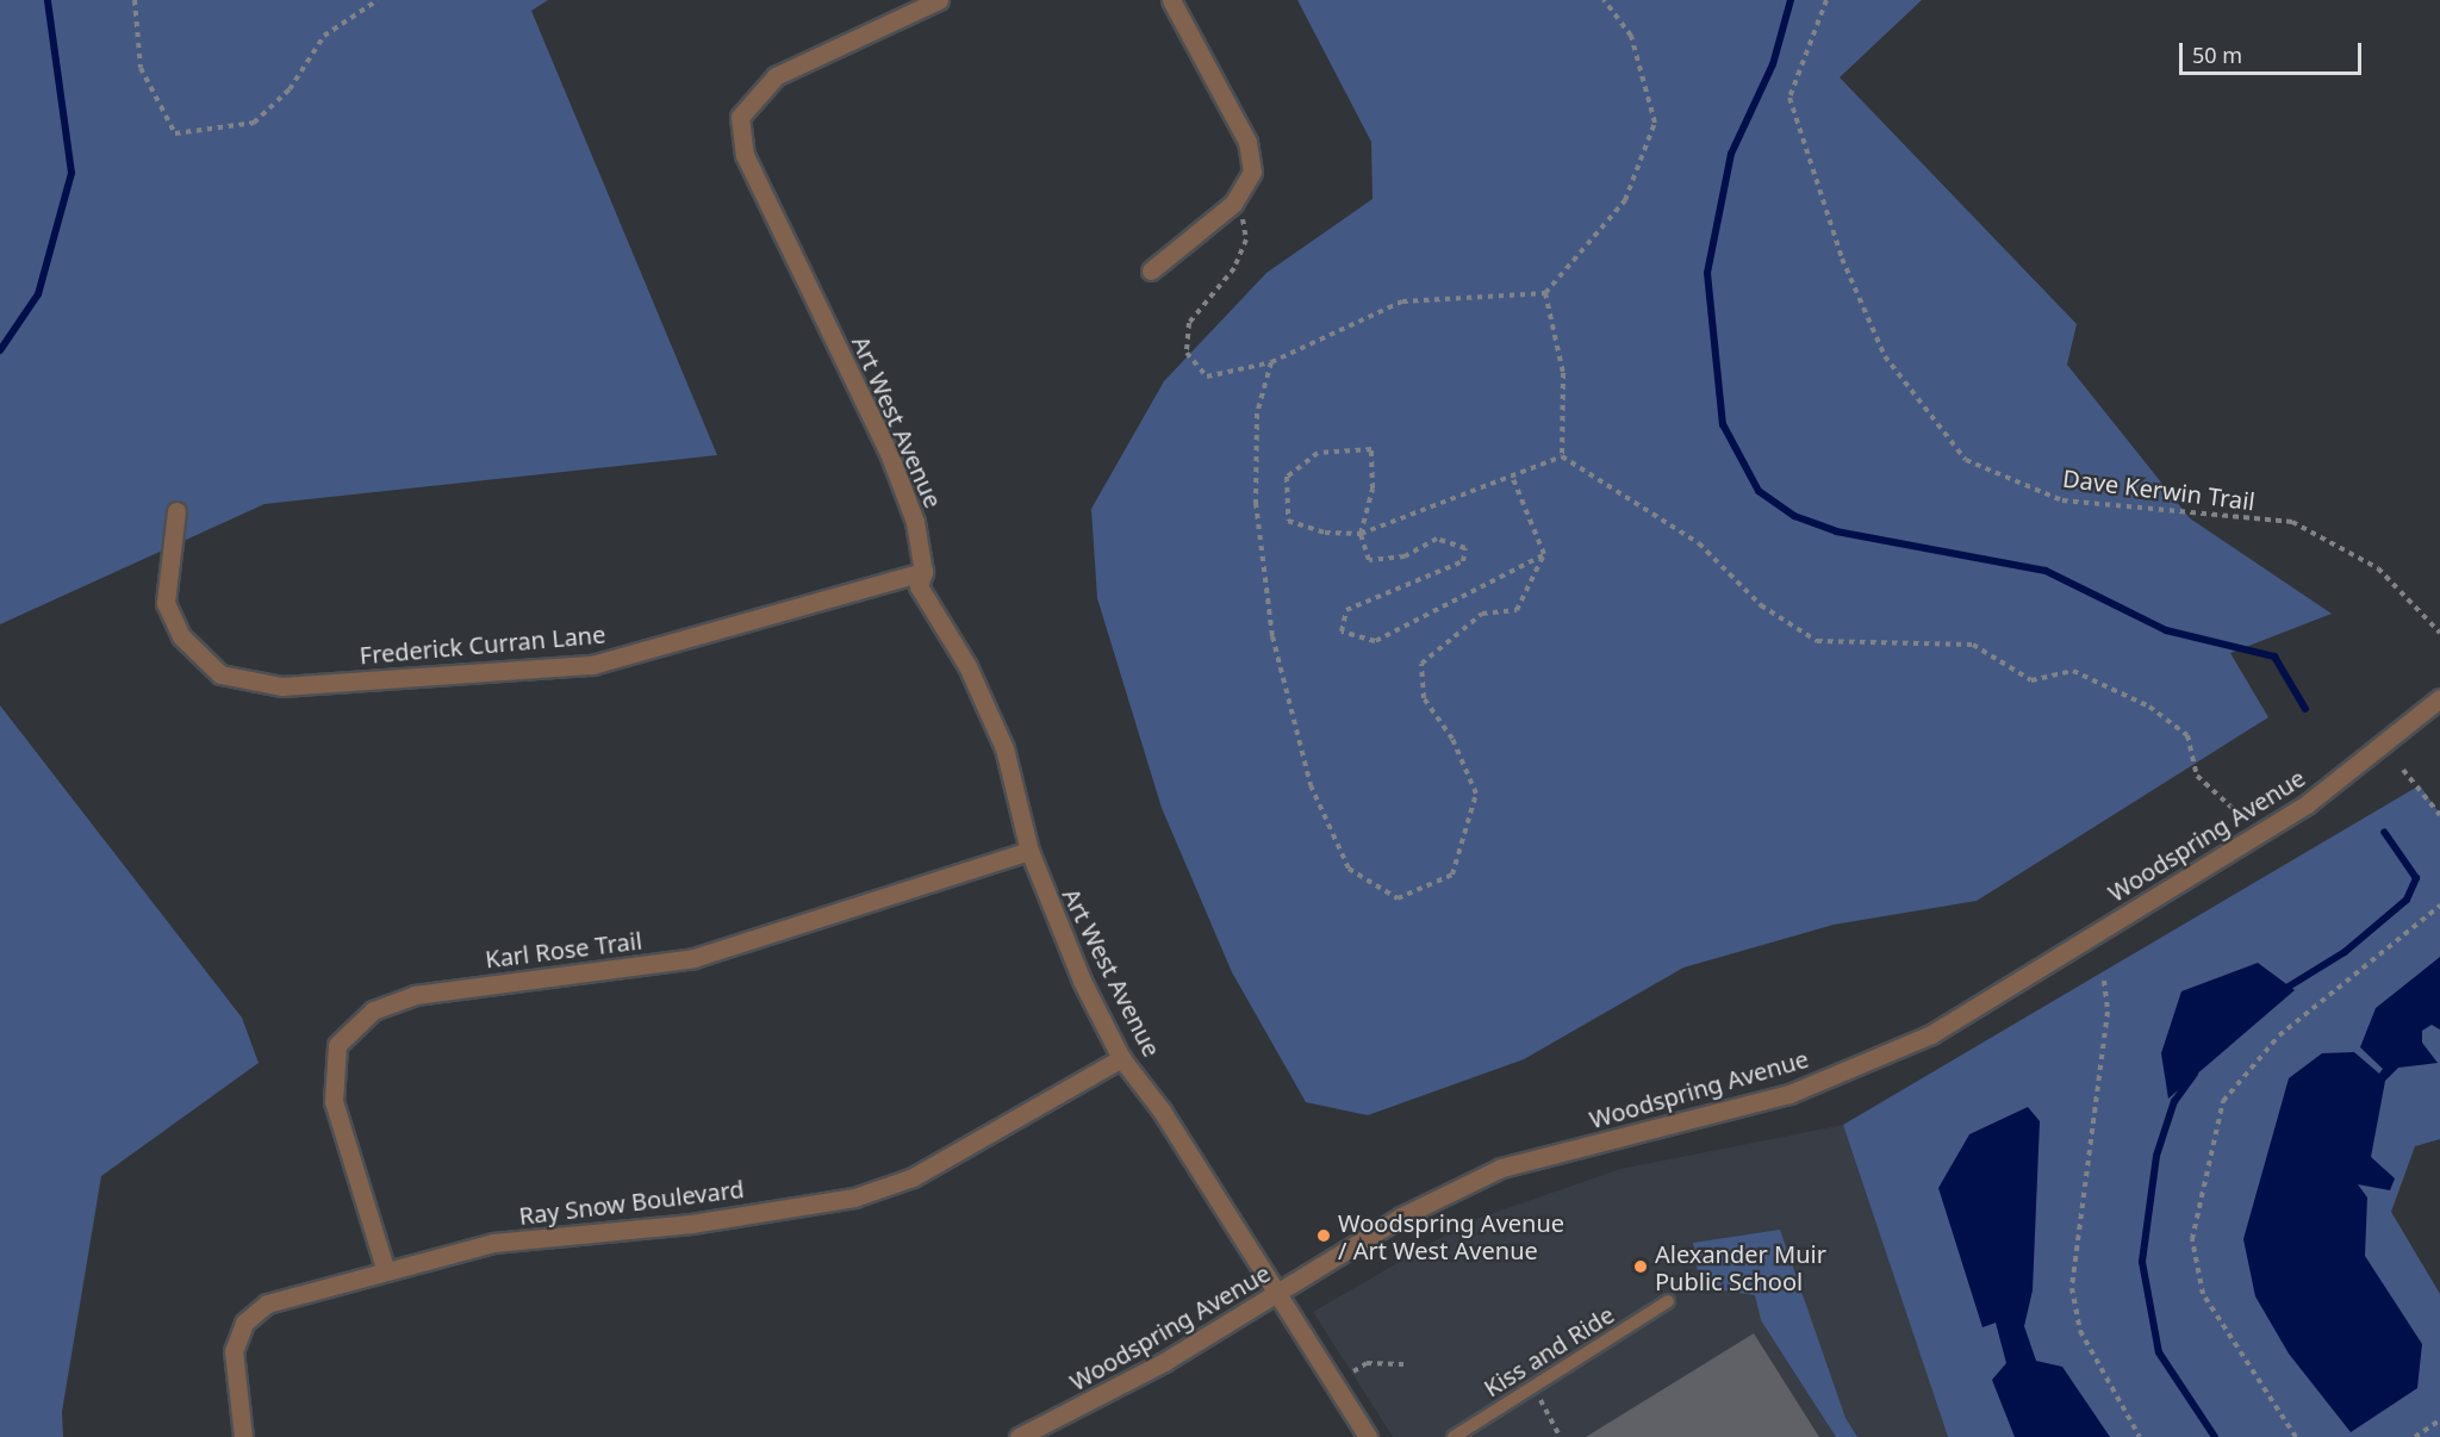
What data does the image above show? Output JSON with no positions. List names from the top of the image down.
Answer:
{
  "streets": {
    "street": [
      "Art West Avenue",
      "Frederick Curran Lane",
      "Woodspring Avenue",
      "Karl Rose Trail",
      "Ray Snow Boulevard"
    ],
    "lane": ["Kiss and Ride"],
    "path": ["Dave Kerwin Trail"]
  },
  "crossings": [
    ["Art West Avenue", "Frederick Curran Lane"],
    ["Art West Avenue", "Woodspring Avenue"],
    ["Art West Avenue", "Karl Rose Trail"],
    ["Art West Avenue", "Ray Snow Boulevard"],
    ["Karl Rose Trail", "Ray Snow Boulevard"]
  ],
  "places": ["Woodspring Avenue / Art West Avenue", "Alexander Muir Public School"],
  "scale_bar": "50 m"
}
